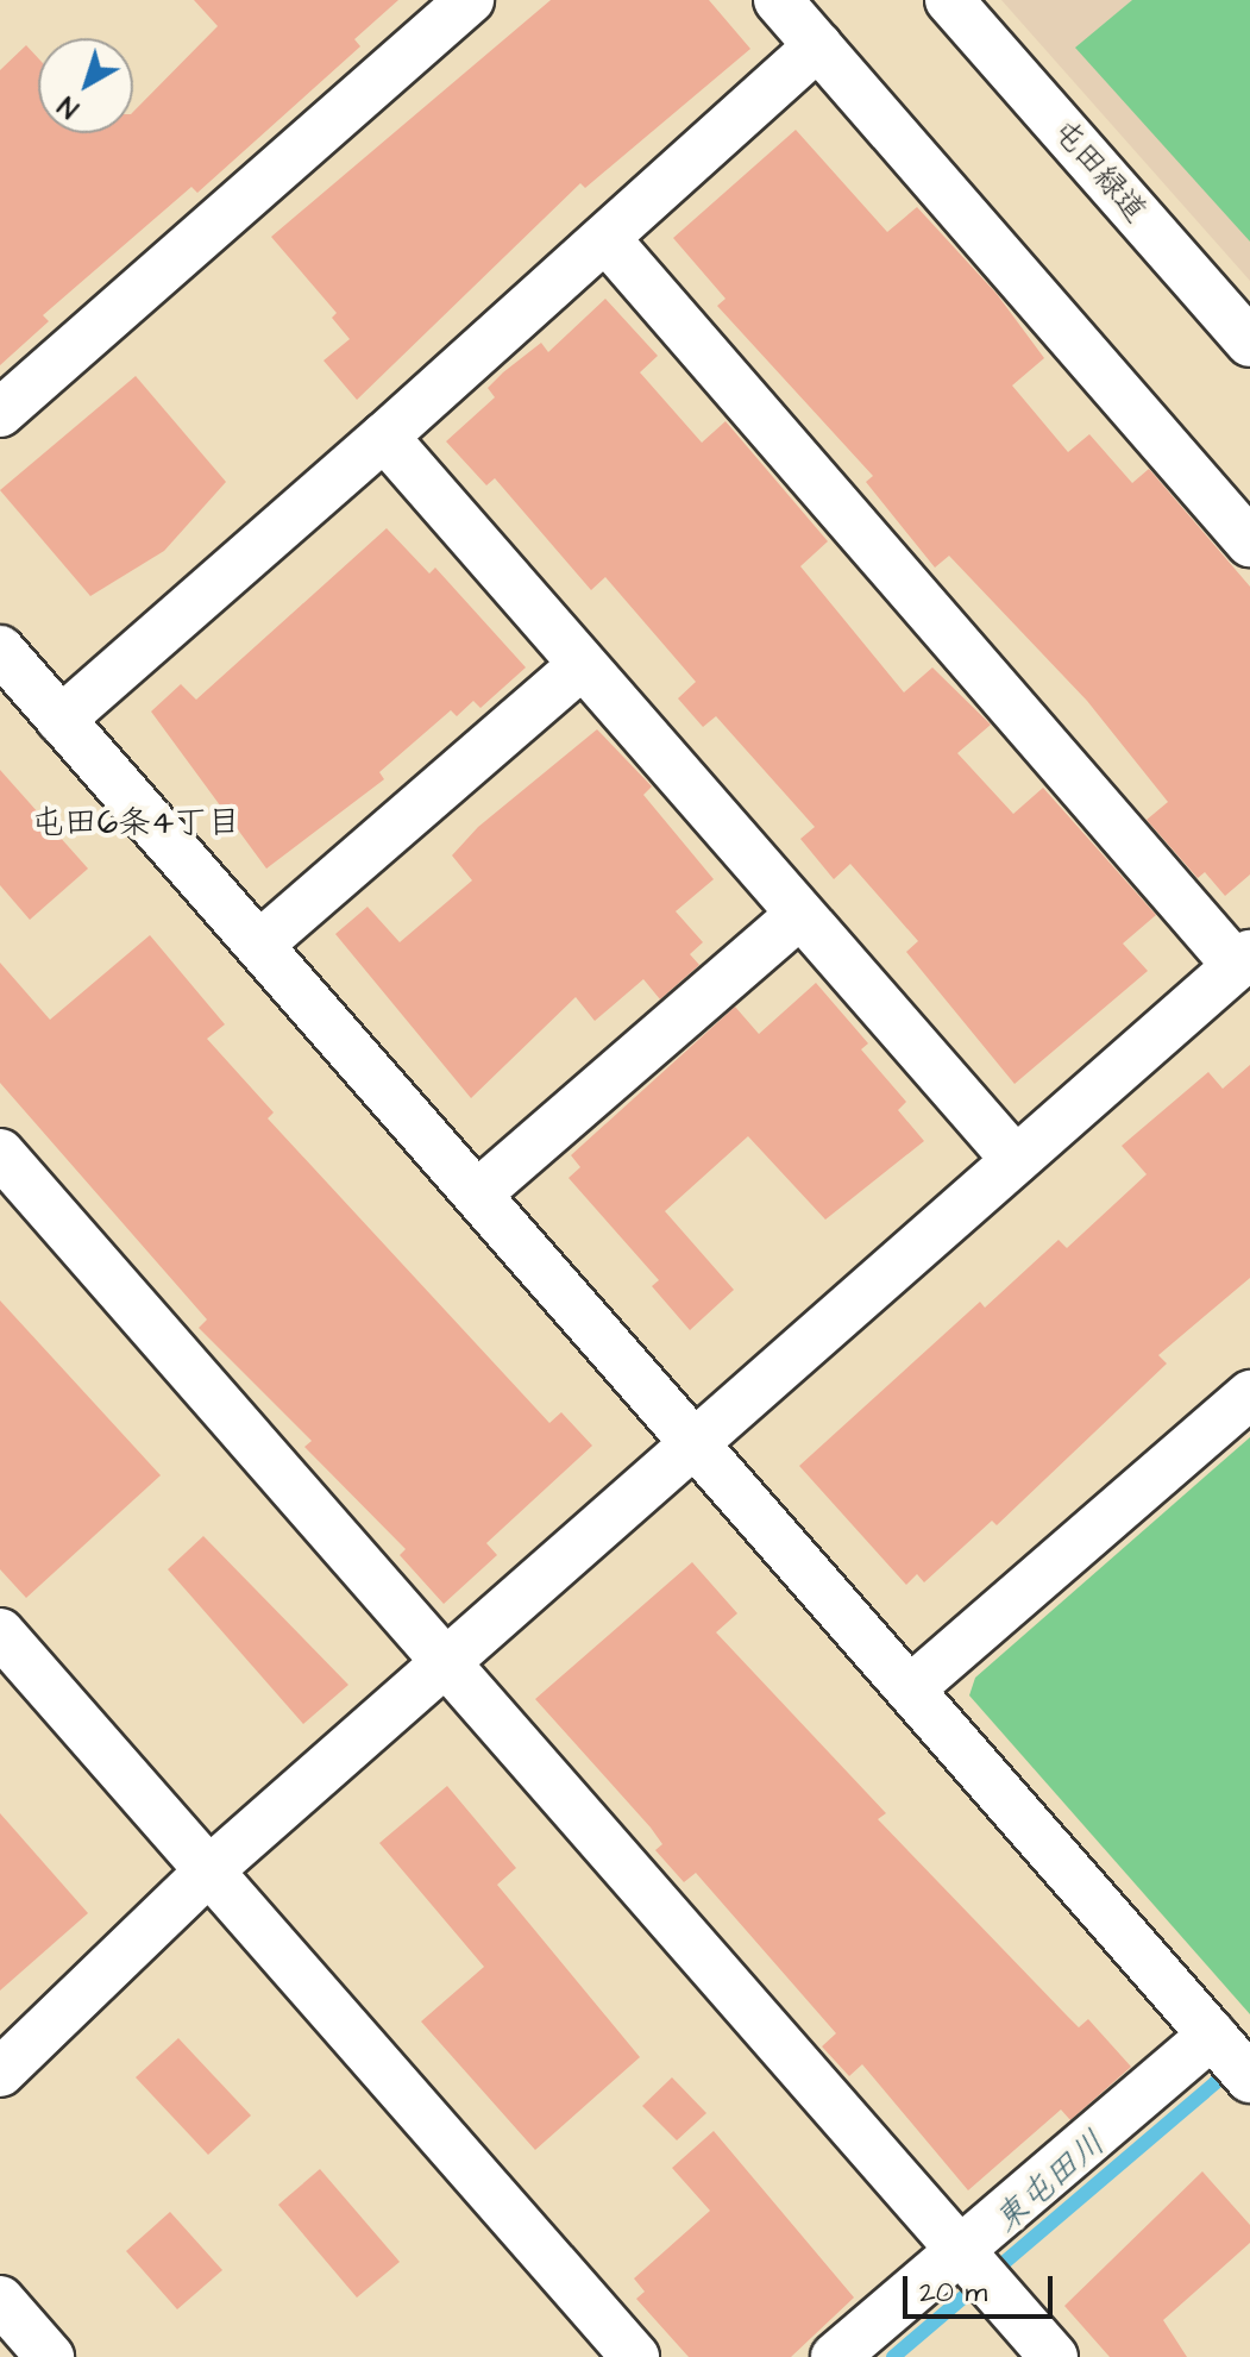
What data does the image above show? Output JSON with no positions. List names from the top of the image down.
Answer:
{
  "streets": {
    "street": ["屯田緑道"]
  },
  "districts": ["屯田6条4丁目"],
  "water": ["東屯田川"],
  "scale_bar": "20 m",
  "north": "bottom left"
}
